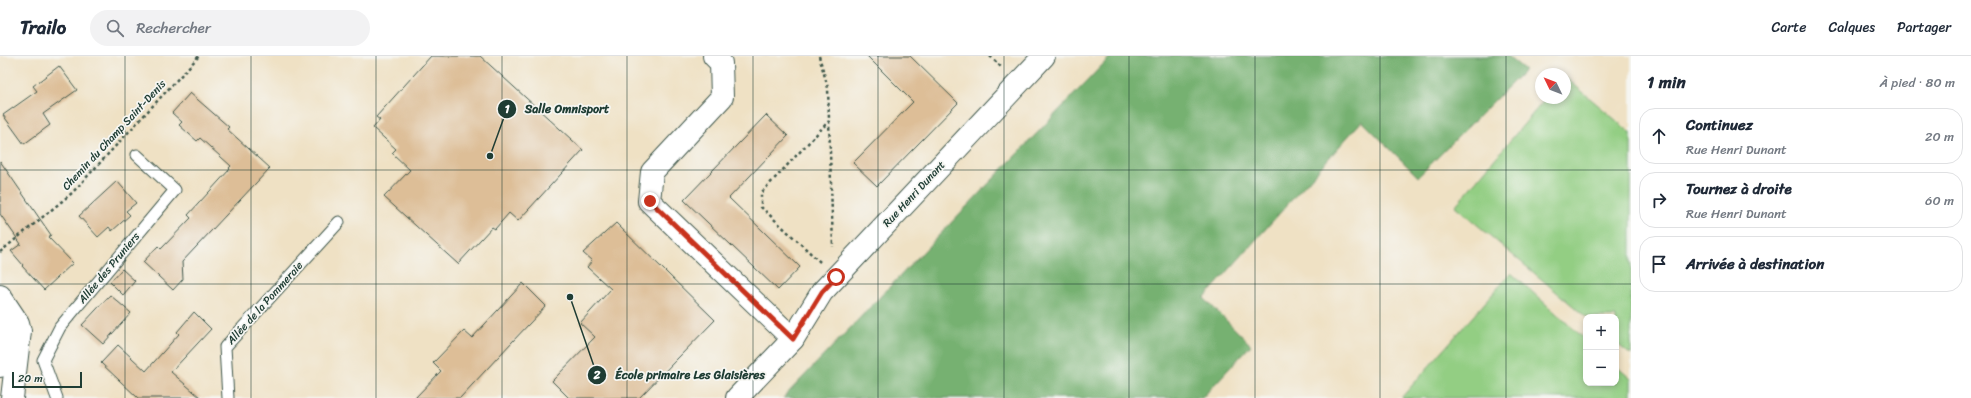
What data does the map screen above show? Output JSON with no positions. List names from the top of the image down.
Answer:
{
  "streets": {
    "street": ["Rue Henri Dunant"],
    "lane": ["Allée des Pruniers", "Allée de la Pommeraie"],
    "path": ["Chemin du Champ Saint-Denis"]
  },
  "places": ["Salle Omnisport", "École primaire Les Glaisières"],
  "scale_bar": "20 m",
  "north": "top left",
  "page": {
    "header": "Trailo",
    "search": "Rechercher",
    "nav": ["Carte", "Calques", "Partager"],
    "heading": ["1 min", "À pied · 80 m"],
    "list": [
      ["Continuez", "Rue Henri Dunant", "20 m"],
      ["Tournez à droite", "Rue Henri Dunant", "60 m"],
      "Arrivée à destination"
    ],
    "map_buttons": ["+", "−"],
    "scale": "20 m"
  }
}
